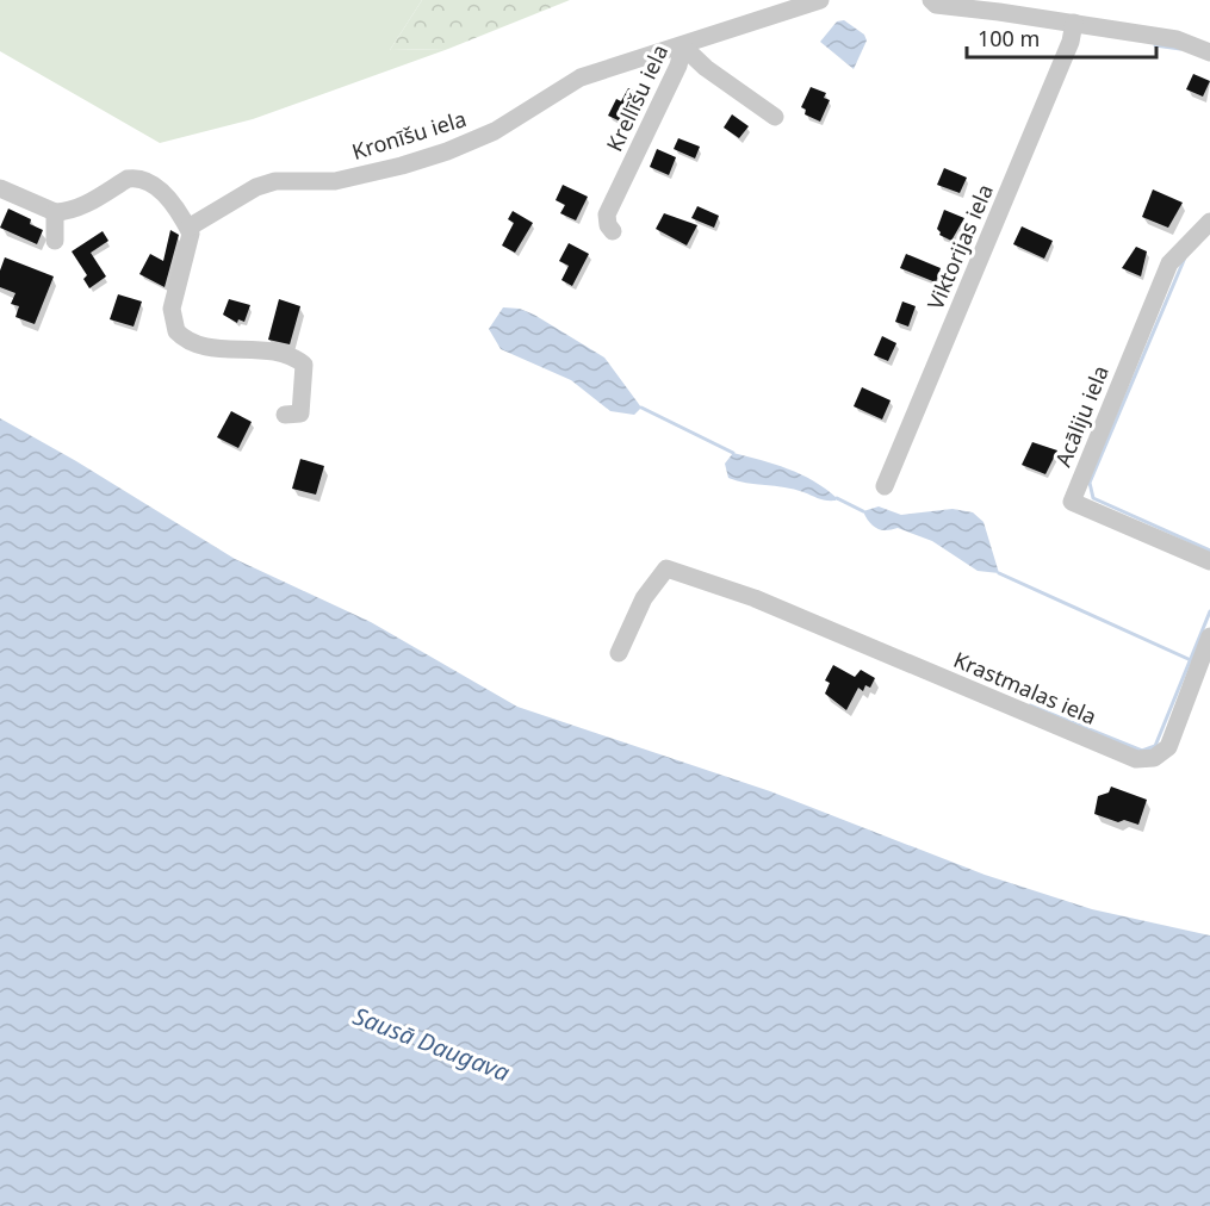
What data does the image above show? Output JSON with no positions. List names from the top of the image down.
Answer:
{
  "streets": {
    "street": [
      "Krellīšu iela",
      "Kronīšu iela",
      "Viktorijas iela",
      "Acāliju iela",
      "Krastmalas iela"
    ]
  },
  "crossings": [
    ["Krellīšu iela", "Kronīšu iela"]
  ],
  "water": ["Sausā Daugava"],
  "scale_bar": "100 m"
}
